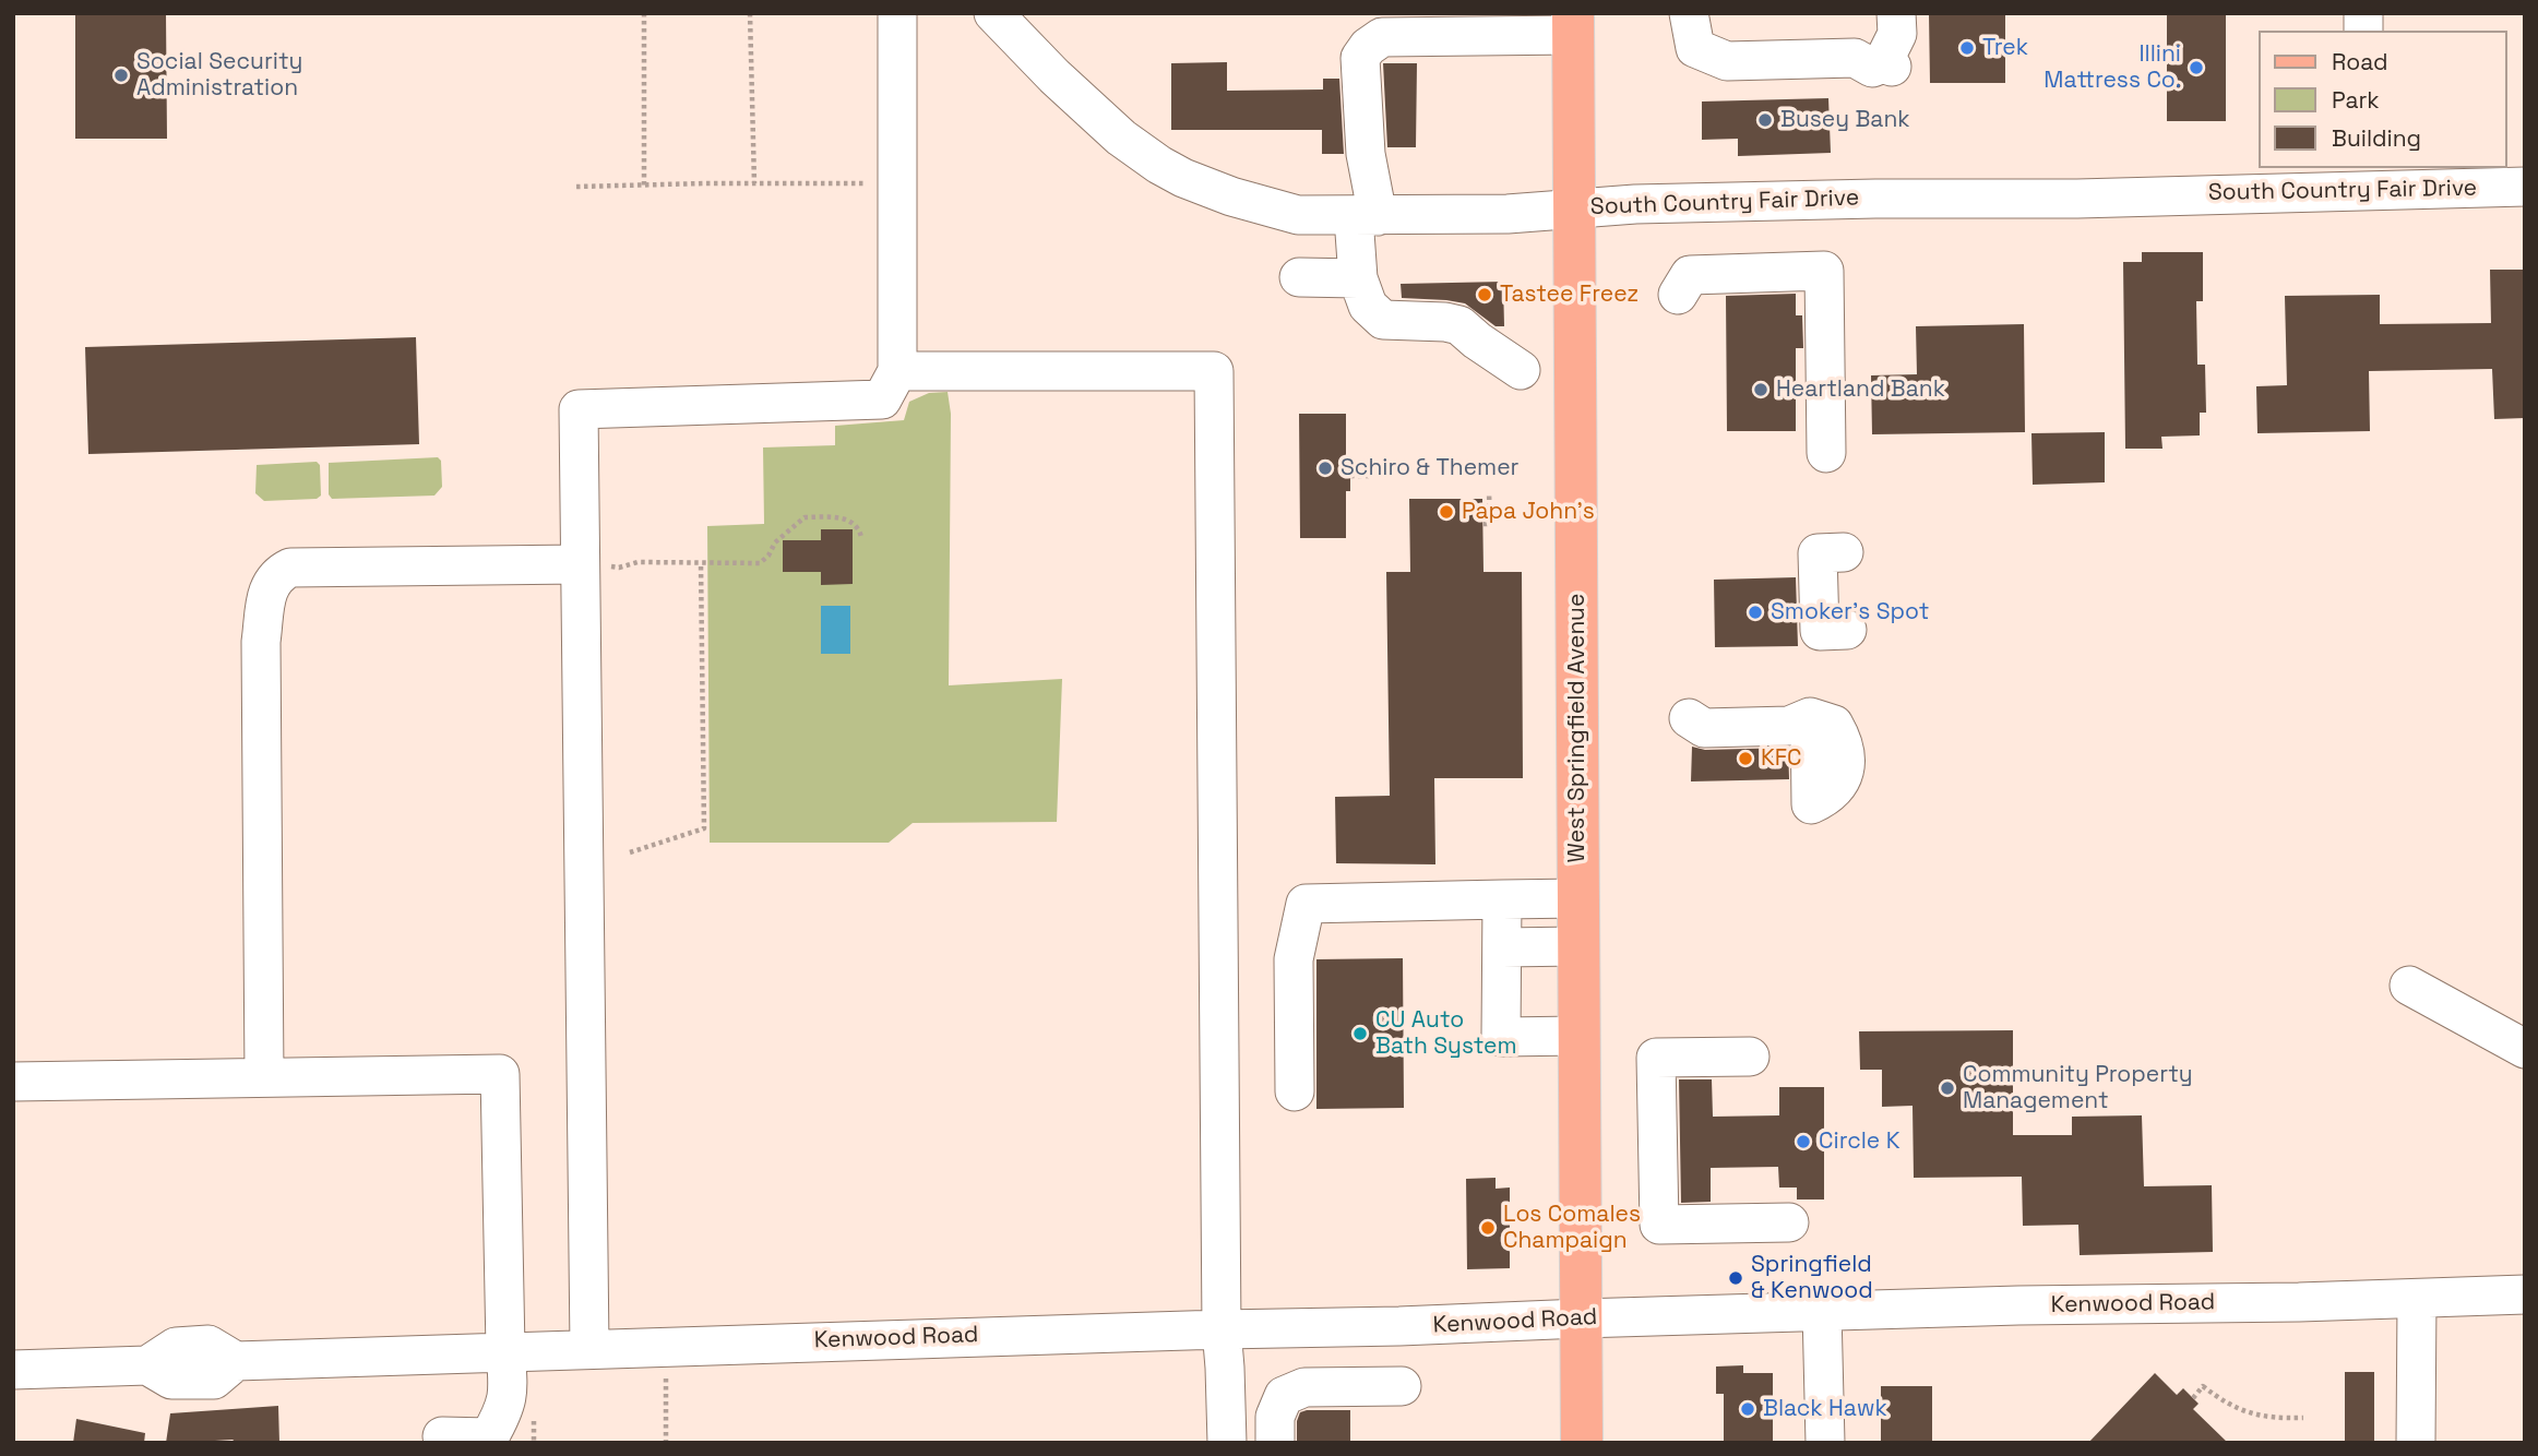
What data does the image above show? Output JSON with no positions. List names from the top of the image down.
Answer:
{
  "streets": {
    "main road": ["West Springfield Avenue"],
    "street": ["South Country Fair Drive", "Kenwood Road"]
  },
  "crossings": [
    ["South Country Fair Drive", "West Springfield Avenue"],
    ["West Springfield Avenue", "Kenwood Road"]
  ],
  "places": [
    "Trek",
    "Illini Mattress Co.",
    "Social Security Administration",
    "Busey Bank",
    "Tastee Freez",
    "Heartland Bank",
    "Schiro & Themer",
    "Papa John's",
    "Smoker's Spot",
    "KFC",
    "CU Auto Bath System",
    "Community Property Management",
    "Circle K",
    "Los Comales Champaign",
    "Springfield & Kenwood",
    "Black Hawk"
  ],
  "legend": ["Road", "Park", "Building"]
}
